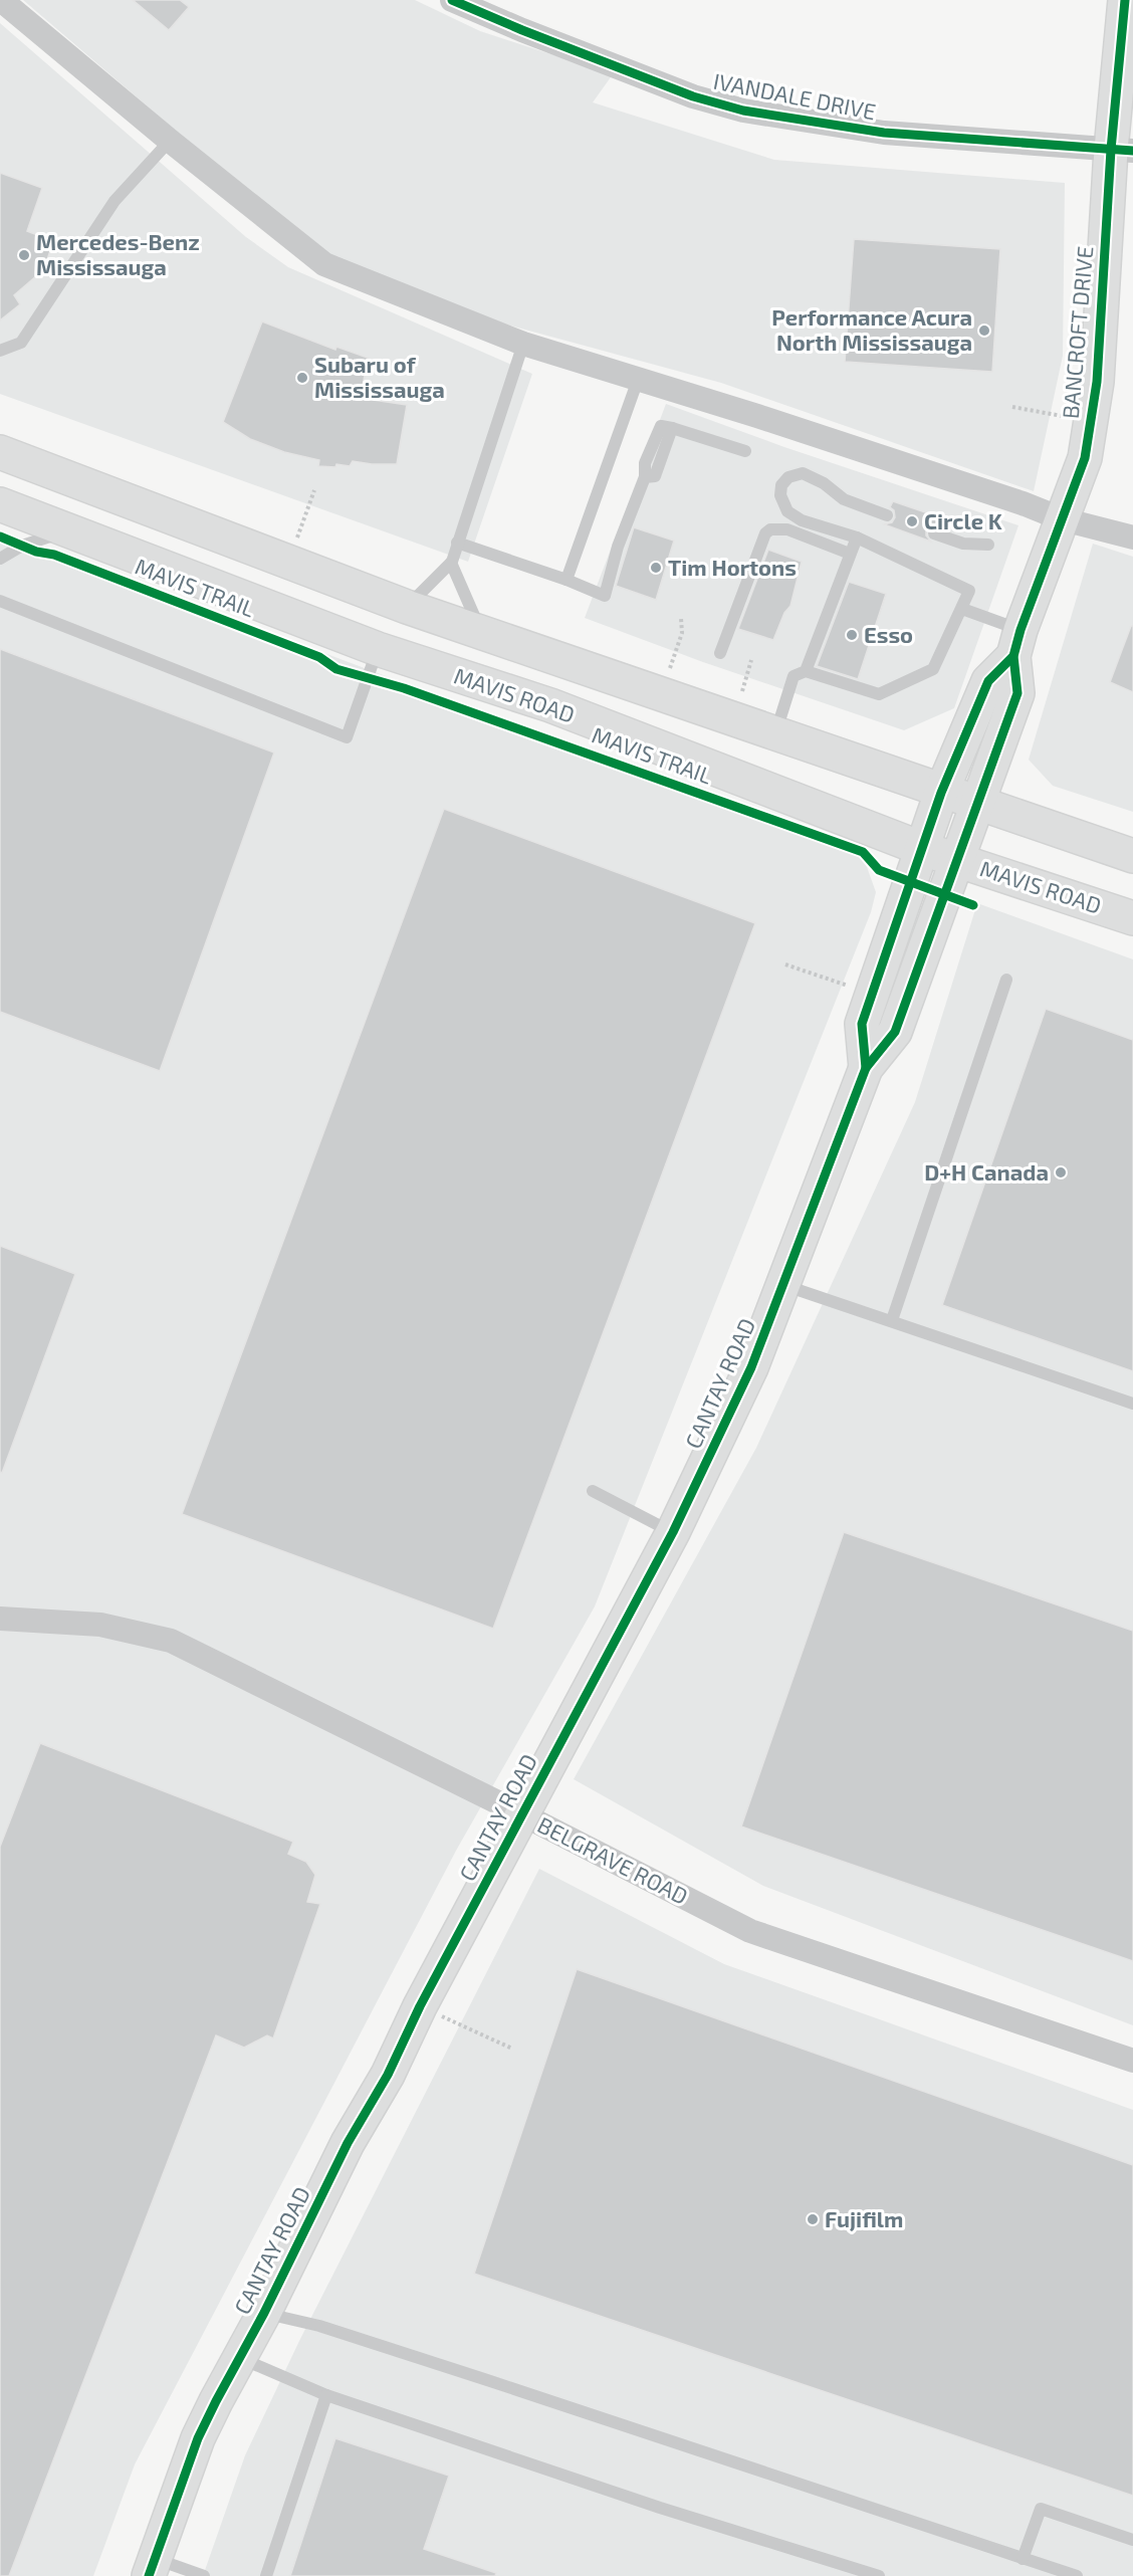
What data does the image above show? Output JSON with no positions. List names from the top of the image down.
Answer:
{
  "streets": {
    "street": [
      "IVANDALE DRIVE",
      "BANCROFT DRIVE",
      "MAVIS ROAD",
      "CANTAY ROAD",
      "BELGRAVE ROAD"
    ],
    "cycle path": ["MAVIS TRAIL"]
  },
  "crossings": [
    ["IVANDALE DRIVE", "BANCROFT DRIVE"],
    ["BANCROFT DRIVE", "MAVIS ROAD"],
    ["BANCROFT DRIVE", "CANTAY ROAD"],
    ["MAVIS ROAD", "CANTAY ROAD"],
    ["CANTAY ROAD", "BELGRAVE ROAD"]
  ],
  "places": [
    "Mercedes-Benz Mississauga",
    "Performance Acura North Mississauga",
    "Subaru of Mississauga",
    "Circle K",
    "Tim Hortons",
    "Esso",
    "D+H Canada",
    "Fujifilm"
  ]
}
